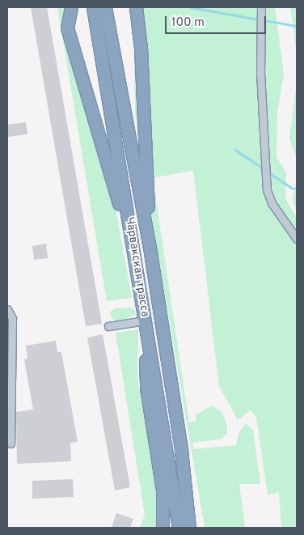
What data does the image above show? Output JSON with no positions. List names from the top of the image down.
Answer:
{
  "streets": {
    "highway": ["Чарвакская трасса"]
  },
  "scale_bar": "100 m"
}
